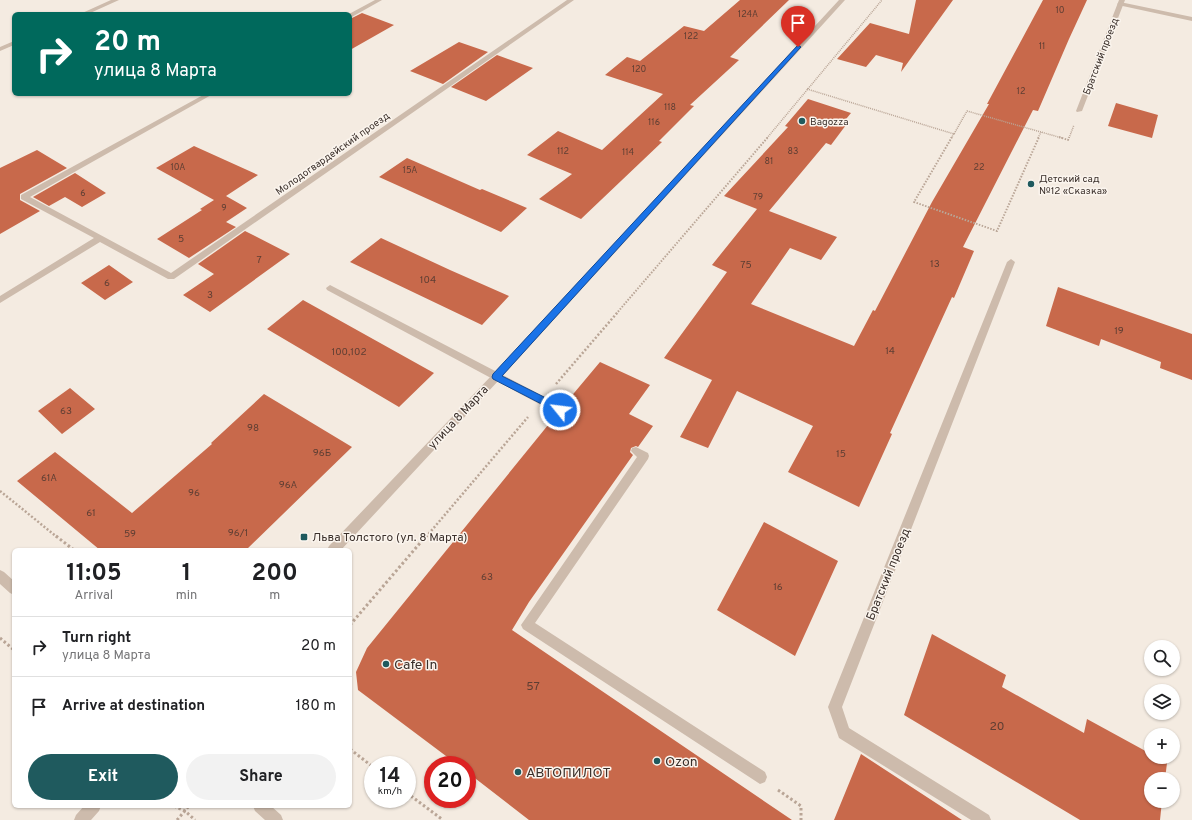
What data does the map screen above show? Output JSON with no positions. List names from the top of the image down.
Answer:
{
  "streets": {
    "street": ["Братский проезд", "Молодогвардейский проезд", "улица 8 Марта"]
  },
  "places": {
    "other": [
      "Bagozza",
      "Детский сад №12 «Сказка»",
      "Cafe In",
      "Ozon",
      "АВТОПИЛОТ"
    ],
    "transit": ["Льва Толстого (ул. 8 Марта)"]
  },
  "house_numbers": [
    "10",
    "124А",
    "122",
    "11",
    "120",
    "12",
    "118",
    "116",
    "112",
    "83",
    "114",
    "81",
    "10А",
    "22",
    "15А",
    "6",
    "79",
    "9",
    "5",
    "7",
    "13",
    "75",
    "104",
    "6",
    "3",
    "19",
    "14",
    "100,102",
    "63",
    "98",
    "96Б",
    "15",
    "61А",
    "96А",
    "96",
    "61",
    "96/1",
    "59",
    "63",
    "16",
    "57",
    "20"
  ],
  "page": {
    "turn": ["20 m", "улица 8 Марта"],
    "eta": [
      "11:05",
      "Arrival",
      "1",
      "min",
      "200",
      "m"
    ],
    "list": [
      {
        "name": "Turn right",
        "note": "улица 8 Марта",
        "value": "20 m"
      },
      {
        "name": "Arrive at destination",
        "value": "180 m"
      }
    ],
    "map_buttons": ["+", "−"],
    "buttons": ["Exit", "Share"],
    "speed": "14 km/h",
    "limit": "20"
  }
}
